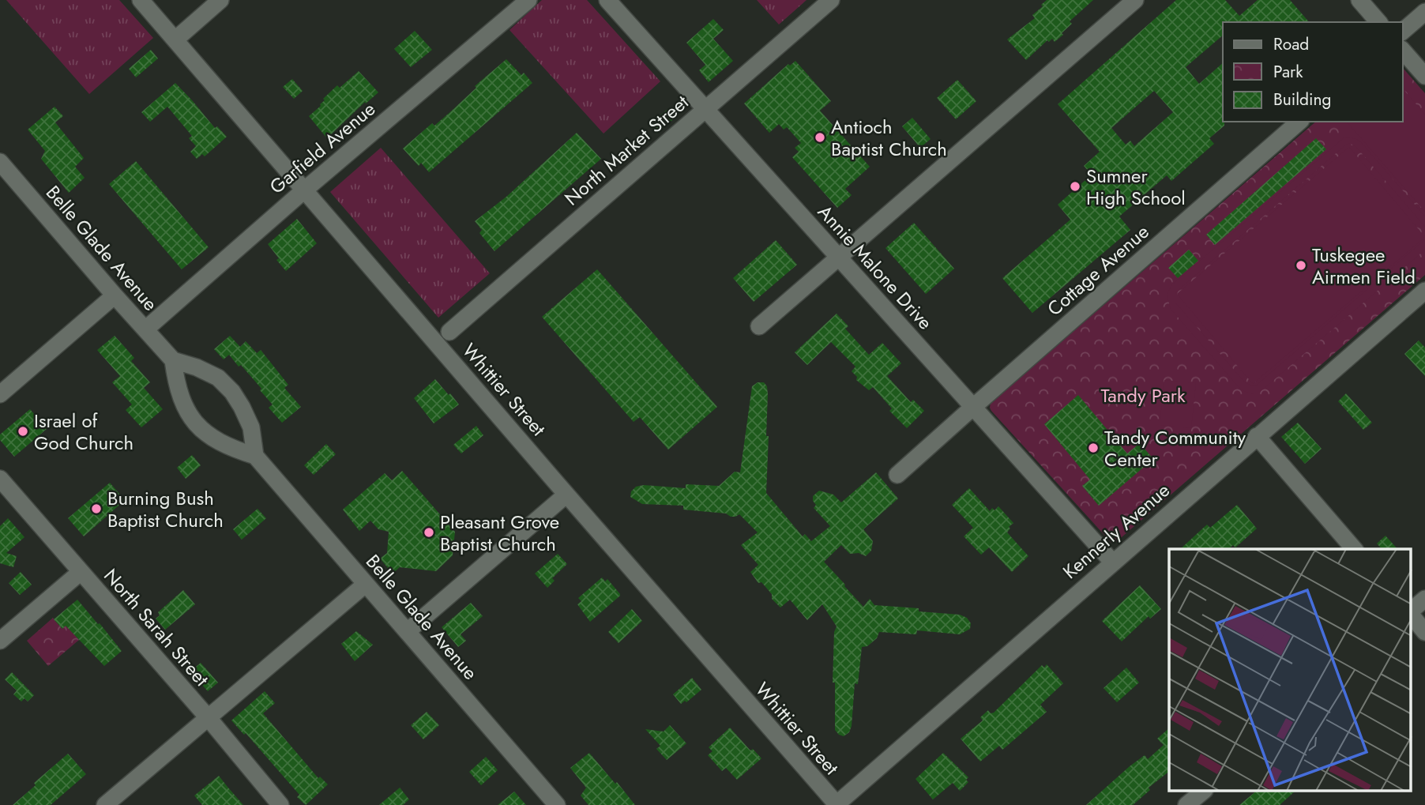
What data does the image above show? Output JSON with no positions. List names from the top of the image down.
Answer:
{
  "streets": {
    "street": [
      "Garfield Avenue",
      "North Market Street",
      "Belle Glade Avenue",
      "Annie Malone Drive",
      "Cottage Avenue",
      "Whittier Street",
      "Kennerly Avenue",
      "North Sarah Street"
    ]
  },
  "crossings": [
    ["Garfield Avenue", "Belle Glade Avenue"],
    ["Garfield Avenue", "Whittier Street"],
    ["North Market Street", "Annie Malone Drive"],
    ["Annie Malone Drive", "Cottage Avenue"],
    ["Annie Malone Drive", "Kennerly Avenue"],
    ["Whittier Street", "Kennerly Avenue"]
  ],
  "parks": ["Tandy Park"],
  "places": [
    "Antioch Baptist Church",
    "Sumner High School",
    "Tuskegee Airmen Field",
    "Israel of God Church",
    "Tandy Community Center",
    "Burning Bush Baptist Church",
    "Pleasant Grove Baptist Church"
  ],
  "legend": ["Road", "Park", "Building"]
}
